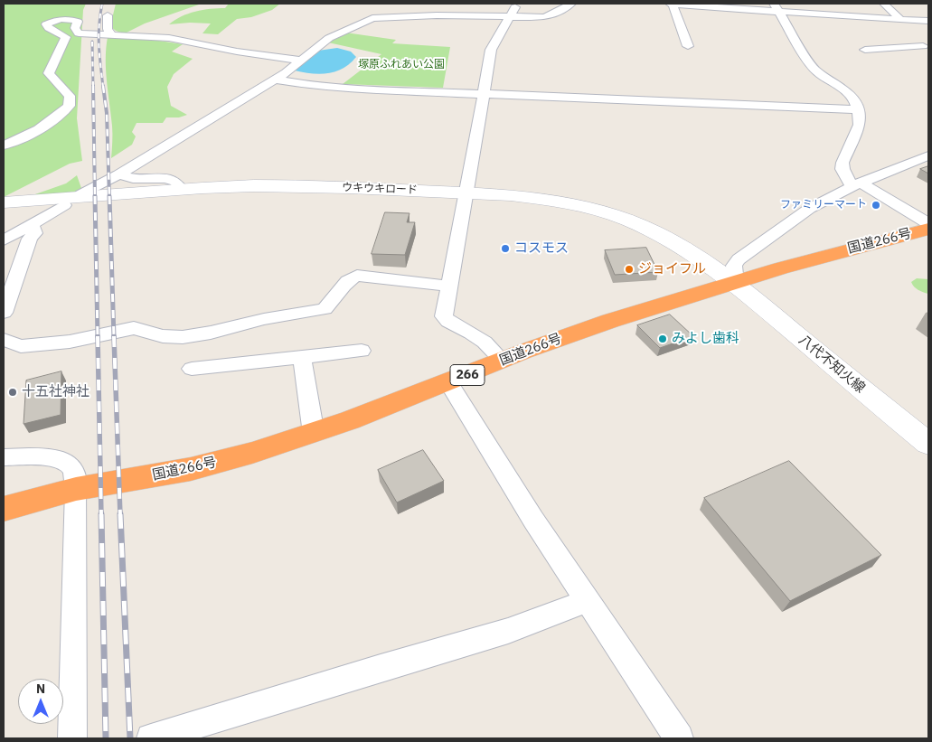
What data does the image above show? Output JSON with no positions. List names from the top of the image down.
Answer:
{
  "streets": {
    "highway": ["国道266号", "266"],
    "street": ["ウキウキロード", "八代不知火線"]
  },
  "crossings": [
    ["ウキウキロード", "国道266号"],
    ["ウキウキロード", "八代不知火線"],
    ["国道266号", "八代不知火線"]
  ],
  "parks": ["塚原ふれあい公園"],
  "places": [
    "ファミリーマート",
    "コスモス",
    "ジョイフル",
    "みよし歯科",
    "十五社神社"
  ],
  "north": "top"
}
